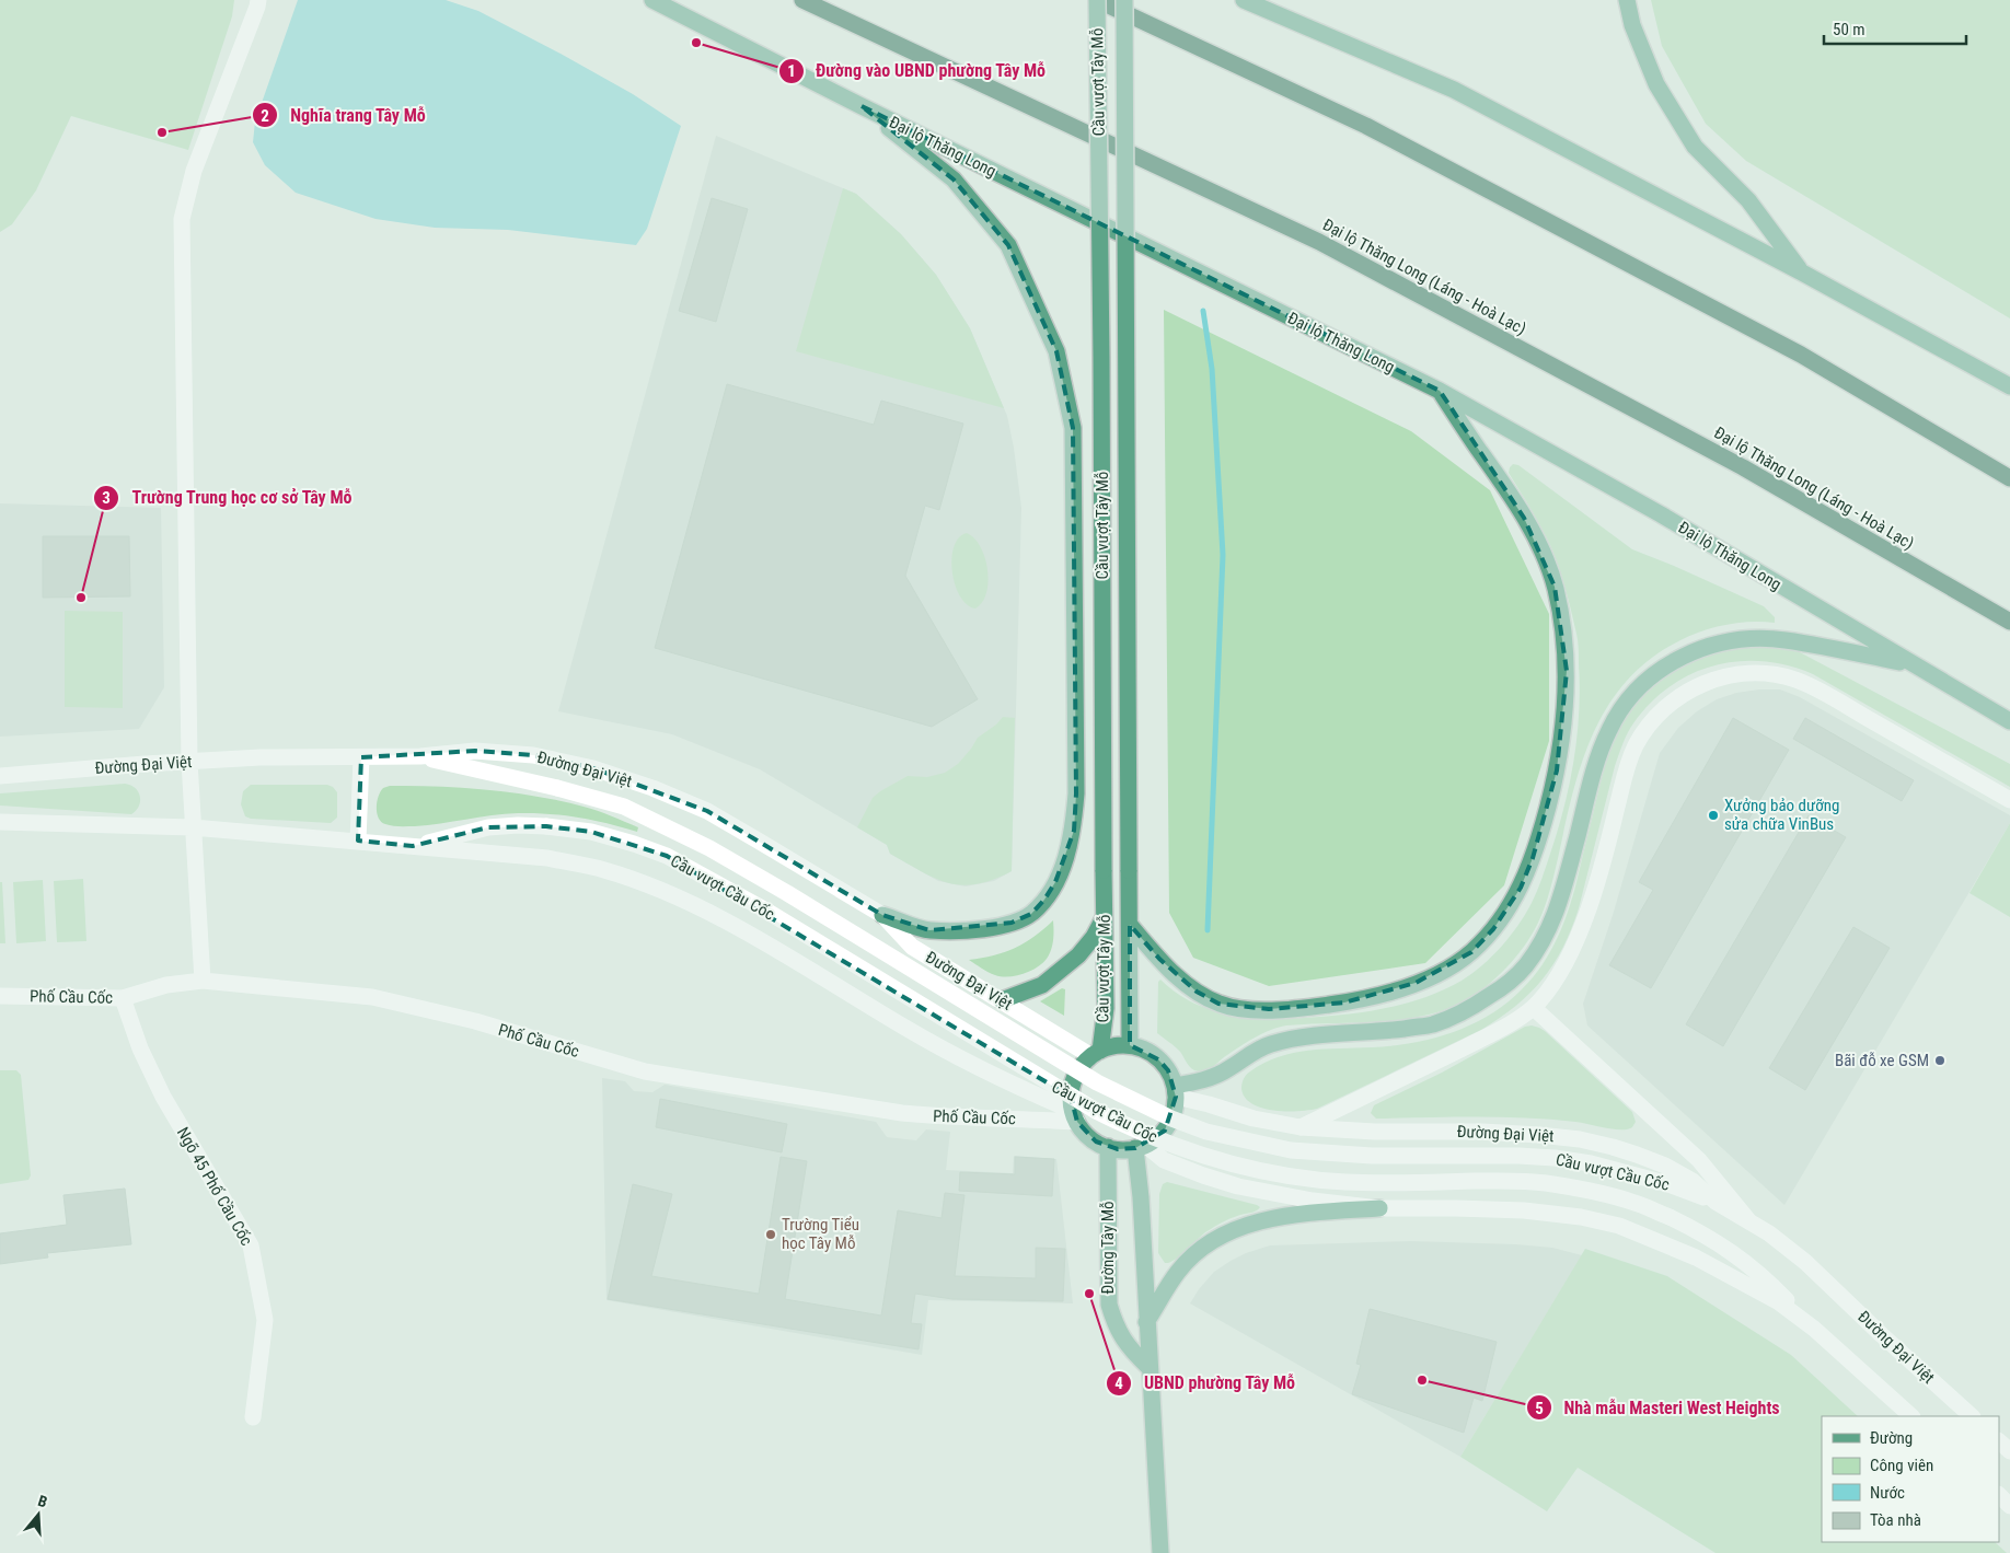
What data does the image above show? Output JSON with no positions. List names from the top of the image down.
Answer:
{
  "streets": {
    "highway": ["Đại lộ Thăng Long (Láng - Hoà Lạc)"],
    "main road": ["Cầu vượt Tây Mỗ", "Đại lộ Thăng Long", "Đường Tây Mỗ"],
    "street": [
      "Đường Đại Việt",
      "Cầu vượt Cầu Cốc",
      "Phố Cầu Cốc",
      "Ngõ 45 Phố Cầu Cốc"
    ]
  },
  "crossings": [
    ["Cầu vượt Tây Mỗ", "Đường Đại Việt"],
    ["Cầu vượt Tây Mỗ", "Phố Cầu Cốc"],
    ["Cầu vượt Tây Mỗ", "Đường Tây Mỗ"],
    ["Đường Đại Việt", "Cầu vượt Cầu Cốc"],
    ["Đường Đại Việt", "Phố Cầu Cốc"],
    ["Đường Đại Việt", "Đường Tây Mỗ"],
    ["Phố Cầu Cốc", "Ngõ 45 Phố Cầu Cốc"],
    ["Phố Cầu Cốc", "Đường Tây Mỗ"]
  ],
  "places": [
    "Đường vào UBND phường Tây Mỗ",
    "Nghĩa trang Tây Mỗ",
    "Trường Trung học cơ sở Tây Mỗ",
    "Xưởng bảo dưỡng sửa chữa VinBus",
    "Bãi đỗ xe GSM",
    "Trường Tiểu học Tây Mỗ",
    "UBND phường Tây Mỗ",
    "Nhà mẫu Masteri West Heights"
  ],
  "legend": [
    "Đường",
    "Công viên",
    "Nước",
    "Tòa nhà"
  ],
  "scale_bar": "50 m",
  "north": "top"
}
